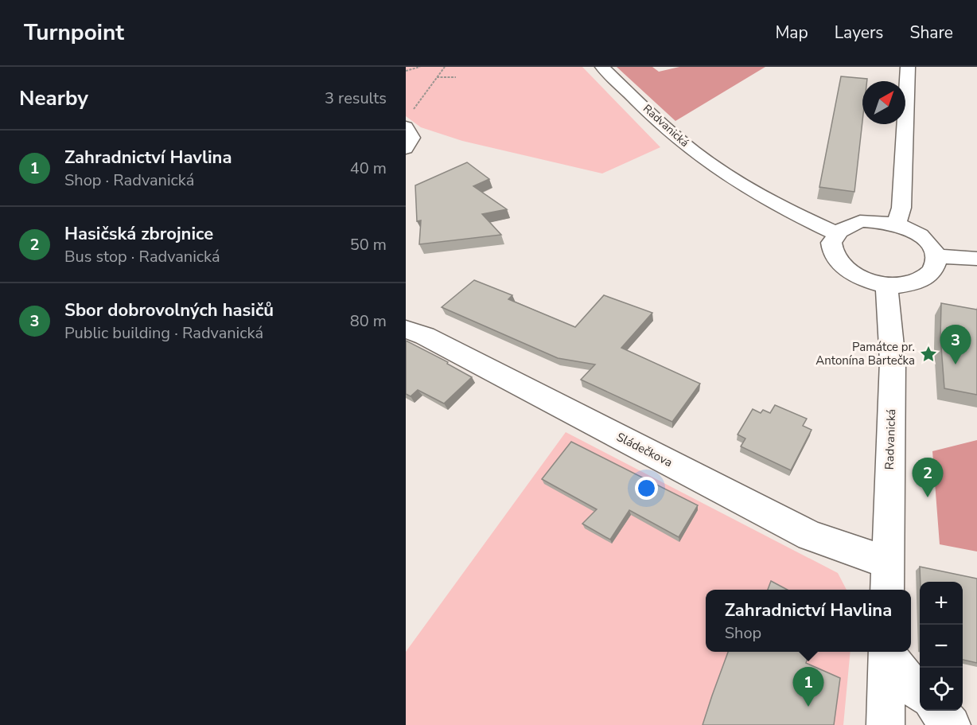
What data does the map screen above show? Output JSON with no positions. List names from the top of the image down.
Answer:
{
  "streets": {
    "street": ["Radvanická", "Sládečkova"]
  },
  "crossings": [
    ["Radvanická", "Sládečkova"]
  ],
  "places": {
    "place": ["Památce pr. Antonína Bartečka"]
  },
  "north": "top right",
  "page": {
    "header": "Turnpoint",
    "nav": ["Map", "Layers", "Share"],
    "heading": ["Nearby", "3 results"],
    "list": [
      {
        "mark": "1",
        "name": "Zahradnictví Havlina",
        "note": "Shop · Radvanická",
        "value": "40 m"
      },
      {
        "mark": "2",
        "name": "Hasičská zbrojnice",
        "note": "Bus stop · Radvanická",
        "value": "50 m"
      },
      {
        "mark": "3",
        "name": "Sbor dobrovolných hasičů",
        "note": "Public building · Radvanická",
        "value": "80 m"
      }
    ],
    "pins": ["3", "2", "1"],
    "map_buttons": ["+", "−"],
    "popup": ["Zahradnictví Havlina", "Shop"]
  }
}
